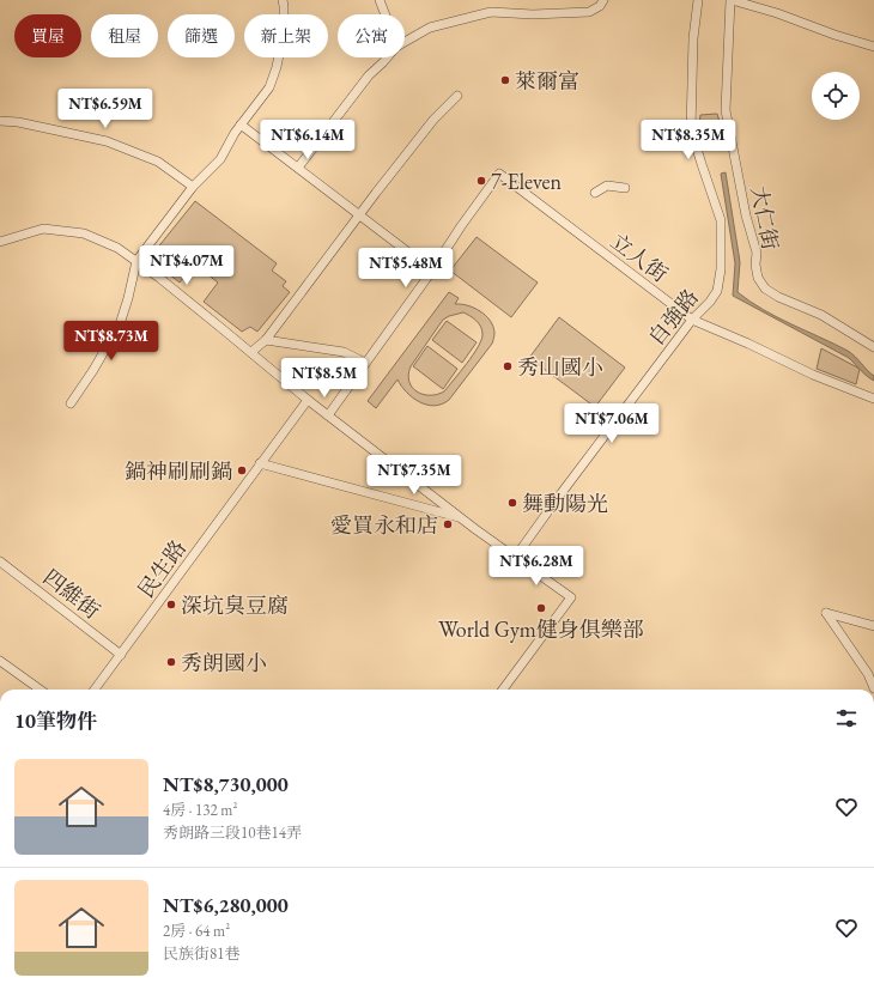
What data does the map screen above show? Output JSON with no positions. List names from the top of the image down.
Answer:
{
  "streets": {
    "street": [
      "大仁街",
      "立人街",
      "自強路",
      "民生路",
      "四維街"
    ]
  },
  "crossings": [
    ["立人街", "自強路"],
    ["民生路", "四維街"]
  ],
  "places": [
    "萊爾富",
    "7-Eleven",
    "秀山國小",
    "鍋神刷刷鍋",
    "舞動陽光",
    "愛買永和店",
    "深坑臭豆腐",
    "World Gym健身俱樂部",
    "秀朗國小"
  ],
  "page": {
    "chip": [
      "買屋",
      "租屋",
      "篩選",
      "新上架",
      "公寓"
    ],
    "price": [
      "NT$6.59M",
      "NT$6.14M",
      "NT$8.35M",
      "NT$4.07M",
      "NT$5.48M",
      "NT$8.73M",
      "NT$8.5M",
      "NT$7.06M",
      "NT$7.35M",
      "NT$6.28M"
    ],
    "heading": "10筆物件",
    "list": [
      {
        "name": "NT$8,730,000",
        "note": "4房 · 132 m² · 秀朗路三段10巷14弄"
      },
      {
        "name": "NT$6,280,000",
        "note": "2房 · 64 m² · 民族街81巷"
      }
    ]
  }
}
